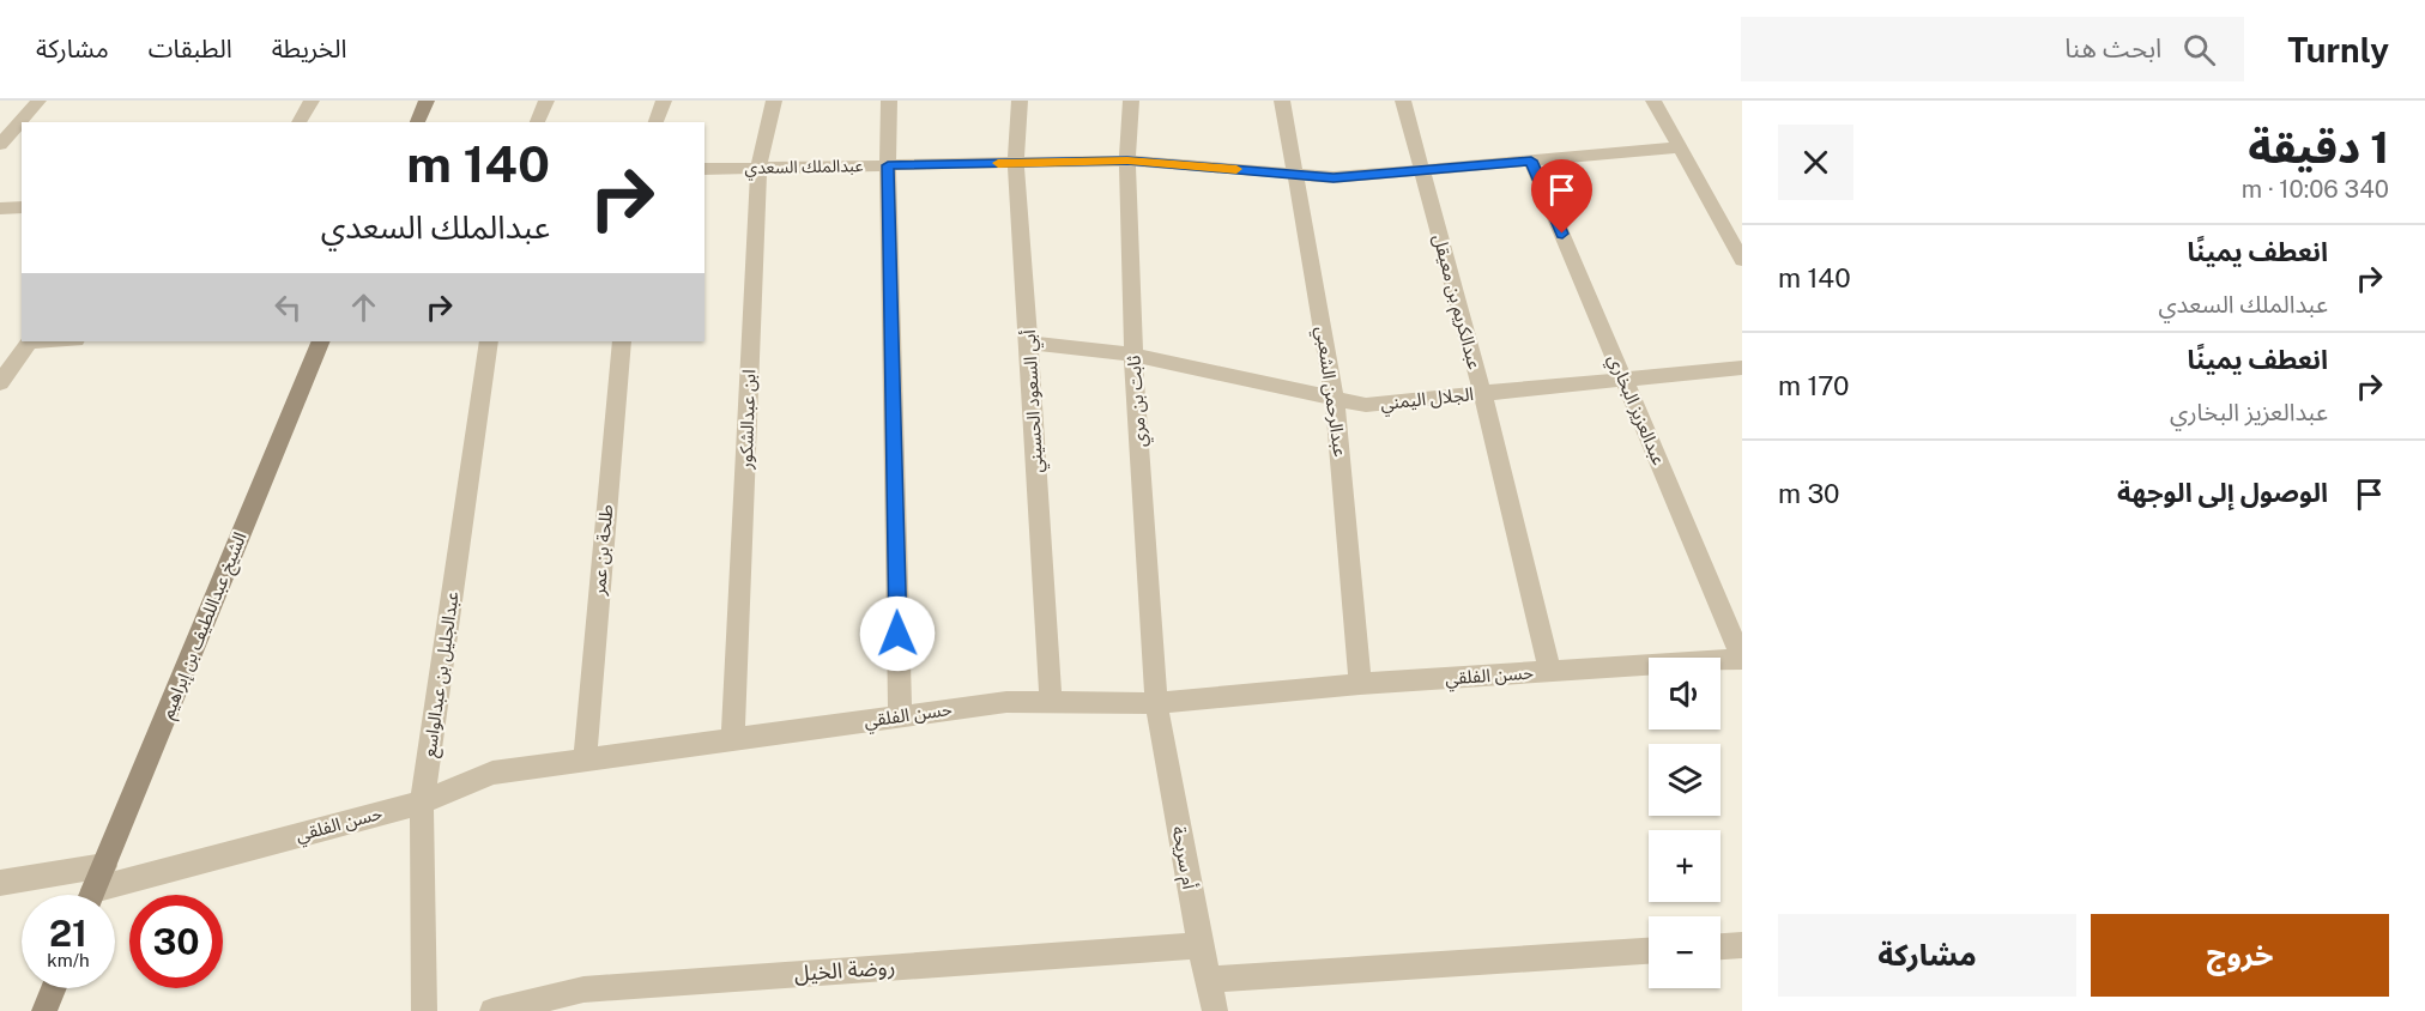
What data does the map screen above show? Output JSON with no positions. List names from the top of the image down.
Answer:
{
  "streets": {
    "street": [
      "عبدالملك السعدي",
      "عبدالكريم بن معيقل",
      "عبدالرحمن الشعبي",
      "الجلال اليمني",
      "أبي السعود الحسيني",
      "ثابت بن مري",
      "عبدالعزيز البخاري",
      "ابن عبدالشكور",
      "طلحة بن عمر",
      "الشيخ عبداللطيف بن إبراهيم",
      "عبدالجليل بن عبدالواسع",
      "حسن الفلقي",
      "أم سريحة",
      "روضة الخيل"
    ]
  },
  "crossings": [
    ["عبدالملك السعدي", "عبدالكريم بن معيقل"],
    ["عبدالملك السعدي", "عبدالرحمن الشعبي"],
    ["عبدالملك السعدي", "أبي السعود الحسيني"],
    ["عبدالملك السعدي", "ثابت بن مري"],
    ["عبدالملك السعدي", "عبدالعزيز البخاري"],
    ["عبدالملك السعدي", "ابن عبدالشكور"],
    ["عبدالكريم بن معيقل", "الجلال اليمني"],
    ["عبدالكريم بن معيقل", "حسن الفلقي"],
    ["عبدالرحمن الشعبي", "الجلال اليمني"],
    ["عبدالرحمن الشعبي", "حسن الفلقي"],
    ["الجلال اليمني", "أبي السعود الحسيني"],
    ["الجلال اليمني", "ثابت بن مري"],
    ["الجلال اليمني", "عبدالعزيز البخاري"],
    ["أبي السعود الحسيني", "حسن الفلقي"],
    ["ثابت بن مري", "حسن الفلقي"],
    ["ثابت بن مري", "أم سريحة"],
    ["عبدالعزيز البخاري", "حسن الفلقي"],
    ["ابن عبدالشكور", "حسن الفلقي"],
    ["طلحة بن عمر", "حسن الفلقي"],
    ["الشيخ عبداللطيف بن إبراهيم", "حسن الفلقي"],
    ["عبدالجليل بن عبدالواسع", "حسن الفلقي"],
    ["حسن الفلقي", "أم سريحة"],
    ["أم سريحة", "روضة الخيل"]
  ],
  "page": {
    "header": "Turnly",
    "search": "ابحث هنا",
    "nav": ["الخريطة", "الطبقات", "مشاركة"],
    "heading": ["1 دقيقة", "340 m · 10:06"],
    "turn": ["140 m", "عبدالملك السعدي"],
    "list": [
      {
        "name": "انعطف يمينًا",
        "note": "عبدالملك السعدي",
        "value": "140 m"
      },
      {
        "name": "انعطف يمينًا",
        "note": "عبدالعزيز البخاري",
        "value": "170 m"
      },
      {
        "name": "الوصول إلى الوجهة",
        "value": "30 m"
      }
    ],
    "map_buttons": ["+", "−"],
    "speed": "21 km/h",
    "limit": "30",
    "buttons": ["خروج", "مشاركة"]
  }
}
